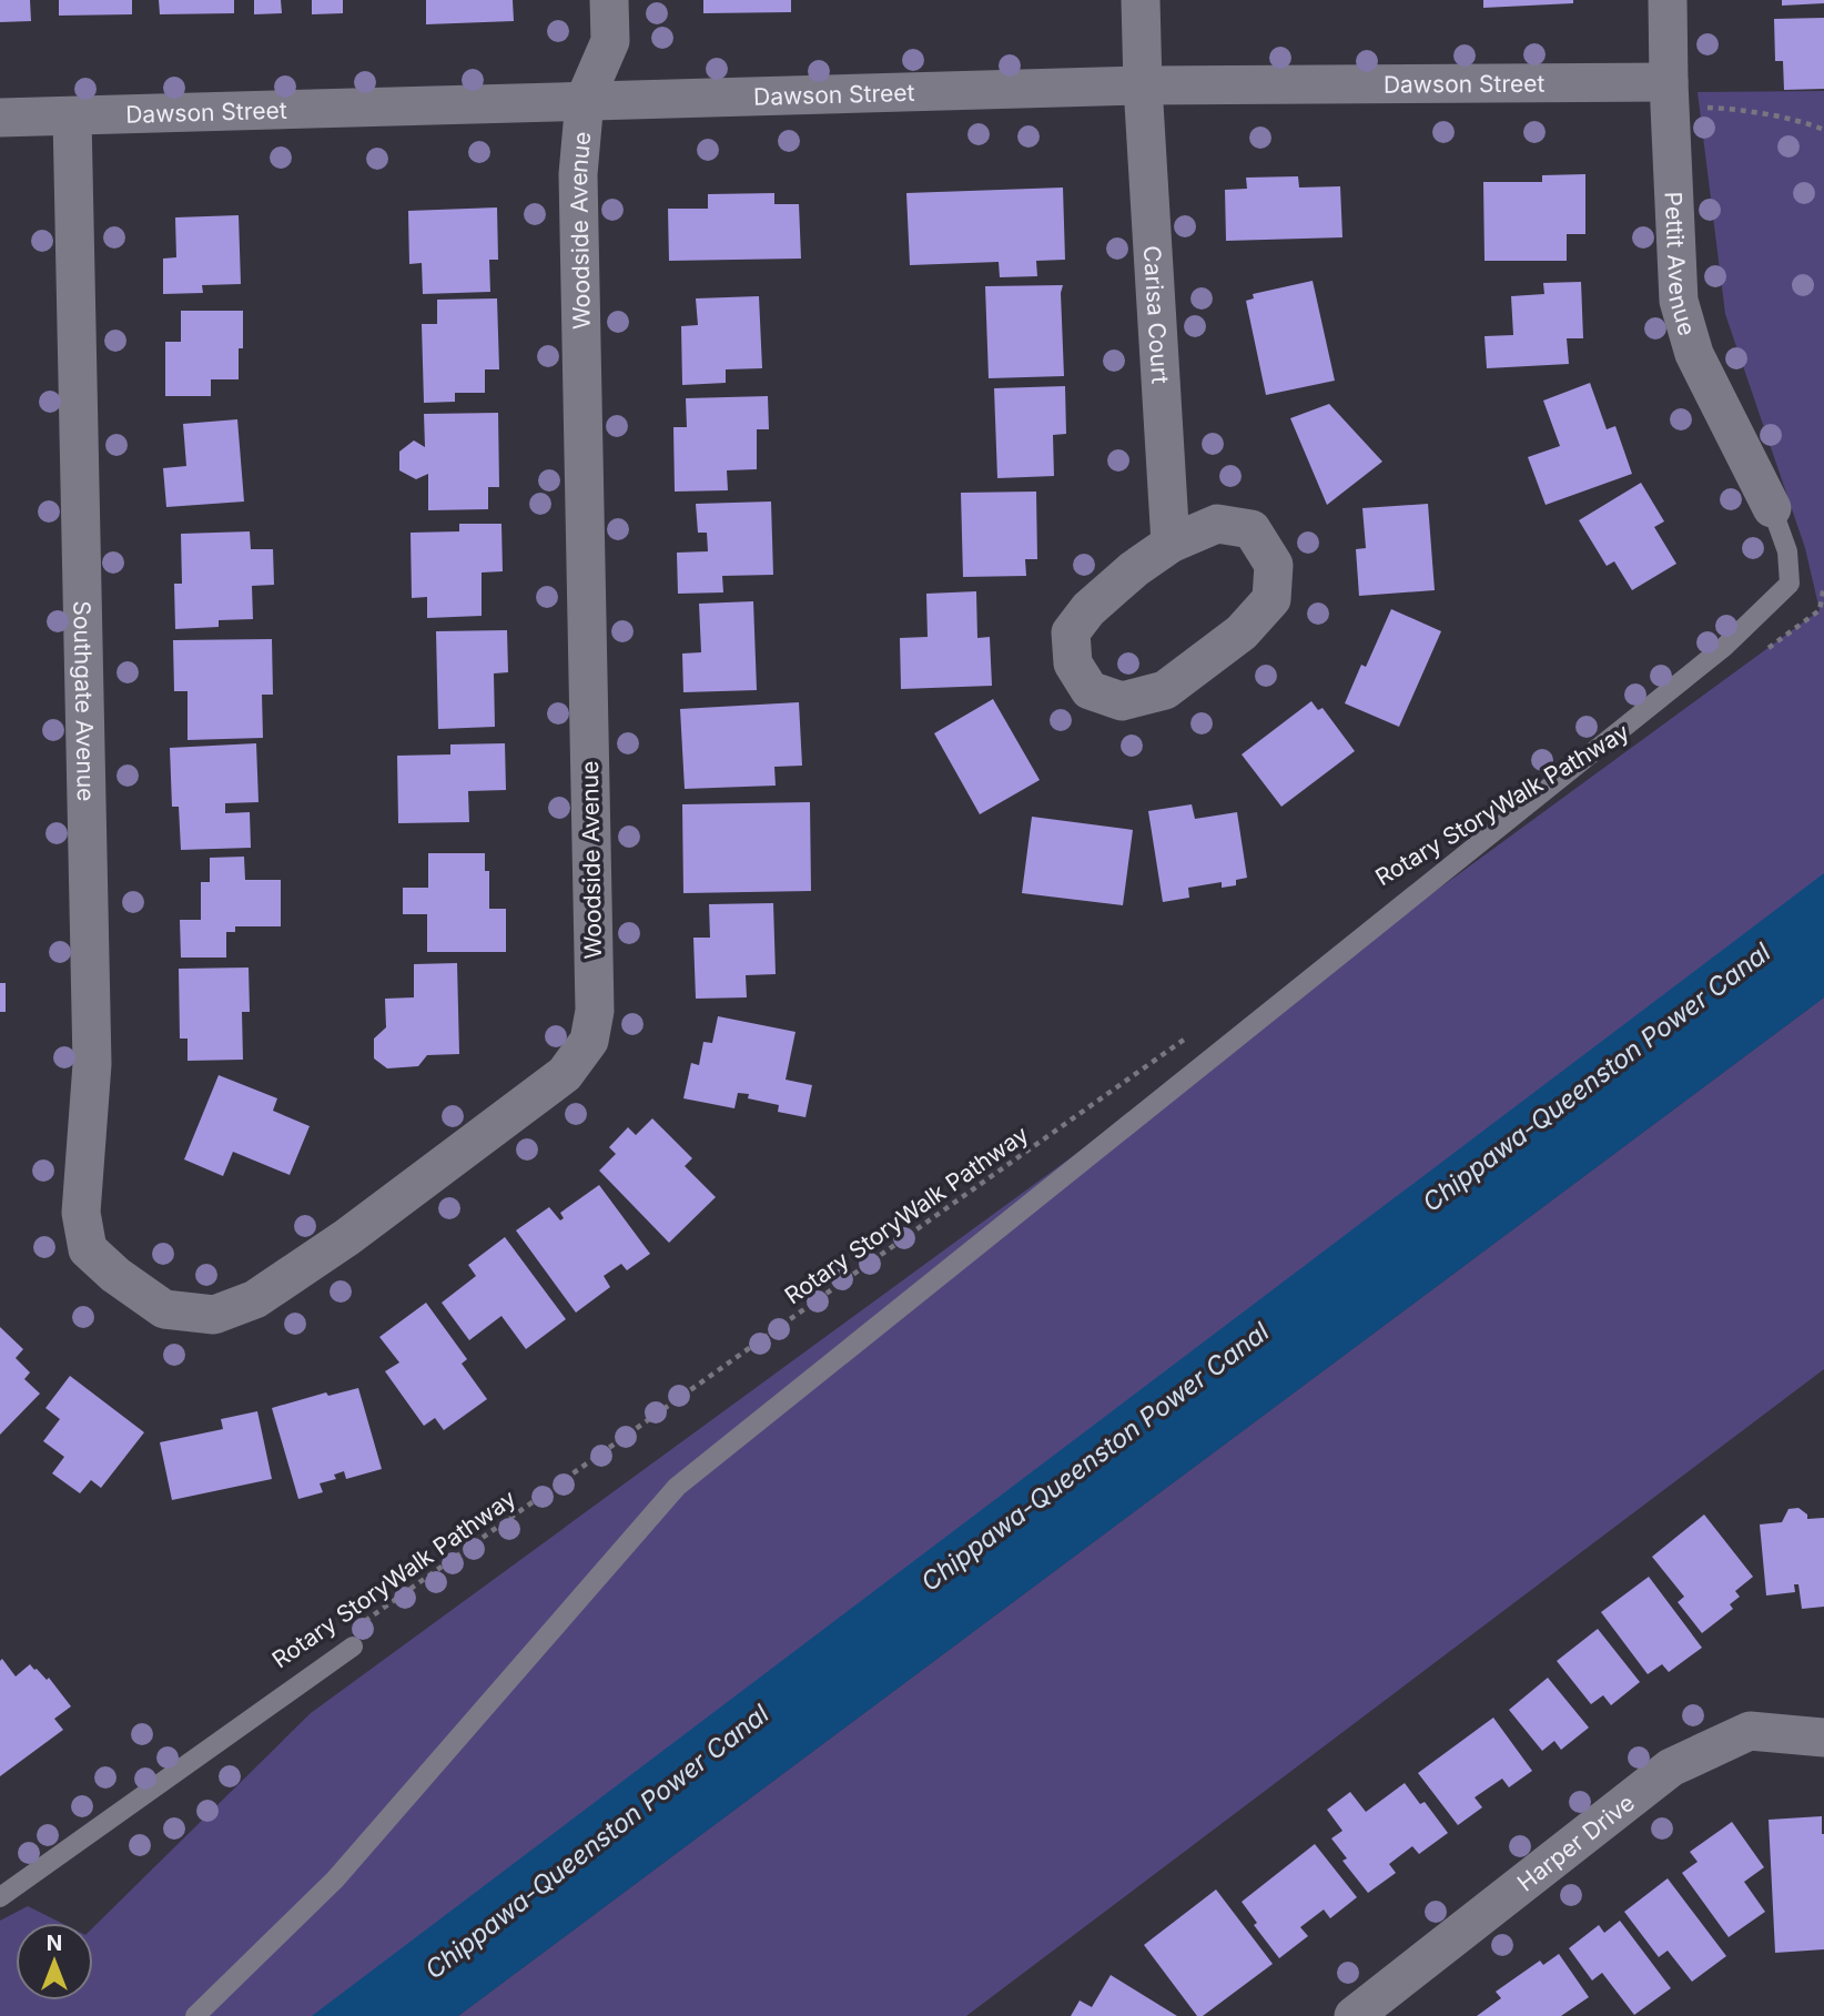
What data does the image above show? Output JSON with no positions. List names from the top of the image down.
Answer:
{
  "streets": {
    "street": [
      "Dawson Street",
      "Woodside Avenue",
      "Pettit Avenue",
      "Carisa Court",
      "Southgate Avenue",
      "Harper Drive"
    ],
    "path": ["Rotary StoryWalk Pathway"]
  },
  "crossings": [
    ["Dawson Street", "Woodside Avenue"],
    ["Dawson Street", "Pettit Avenue"],
    ["Dawson Street", "Carisa Court"],
    ["Dawson Street", "Southgate Avenue"],
    ["Woodside Avenue", "Southgate Avenue"]
  ],
  "water": ["Chippawa-Queenston Power Canal"],
  "north": "top"
}
